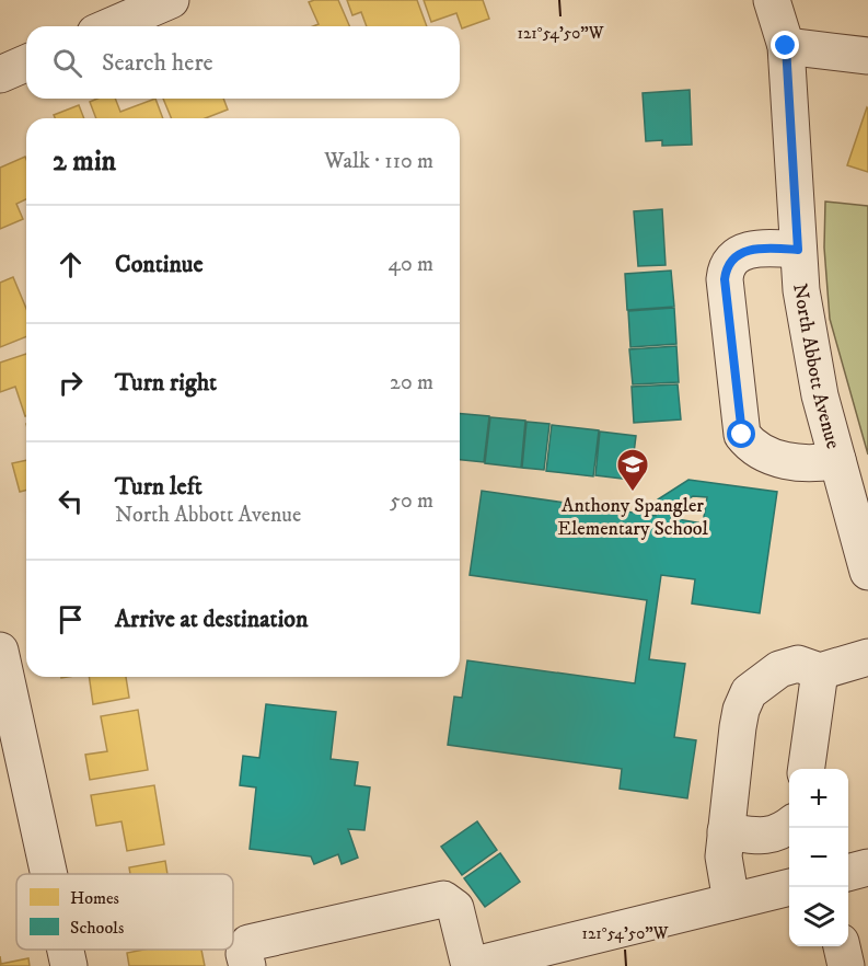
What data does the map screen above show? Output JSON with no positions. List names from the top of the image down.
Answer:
{
  "streets": {
    "street": ["North Abbott Avenue"]
  },
  "places": {
    "school or university": ["Anthony Spangler Elementary School"]
  },
  "legend": ["Homes", "Schools"],
  "page": {
    "search": "Search here",
    "heading": ["2 min", "Walk · 110 m"],
    "list": [
      ["Continue", "40 m"],
      ["Turn right", "20 m"],
      ["Turn left", "North Abbott Avenue", "50 m"],
      "Arrive at destination"
    ],
    "map_buttons": ["+", "−"]
  },
  "coordinates": ["121°54'50\"W"]
}
